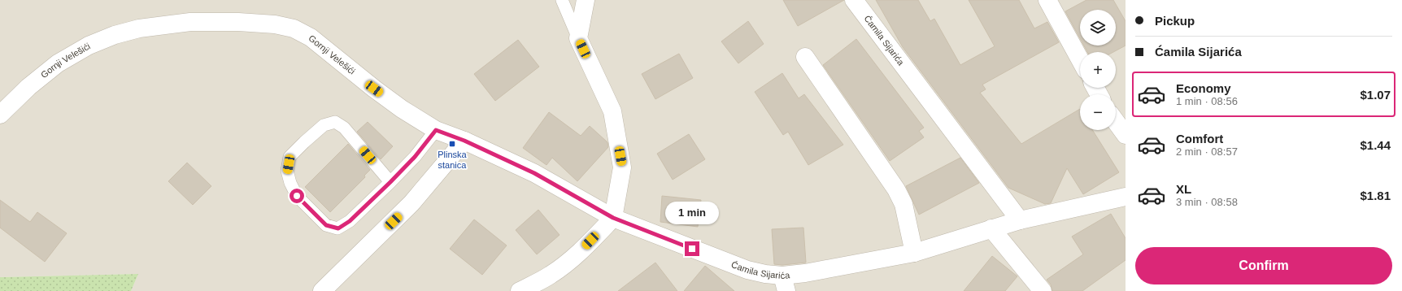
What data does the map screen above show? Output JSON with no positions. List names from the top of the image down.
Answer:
{
  "streets": {
    "street": ["Ćamila Sijarića", "Gornji Velešići"]
  },
  "crossings": [
    ["Ćamila Sijarića", "Gornji Velešići"]
  ],
  "places": {
    "transit": ["Plinska stanica"]
  },
  "page": {
    "banner": ["Pickup", "Ćamila Sijarića"],
    "map_buttons": ["+", "−"],
    "list": [
      {
        "name": "Economy",
        "note": "1 min · 08:56",
        "value": "$1.07"
      },
      {
        "name": "Comfort",
        "note": "2 min · 08:57",
        "value": "$1.44"
      },
      {
        "name": "XL",
        "note": "3 min · 08:58",
        "value": "$1.81"
      }
    ],
    "bubble": "1 min",
    "buttons": "Confirm"
  }
}
